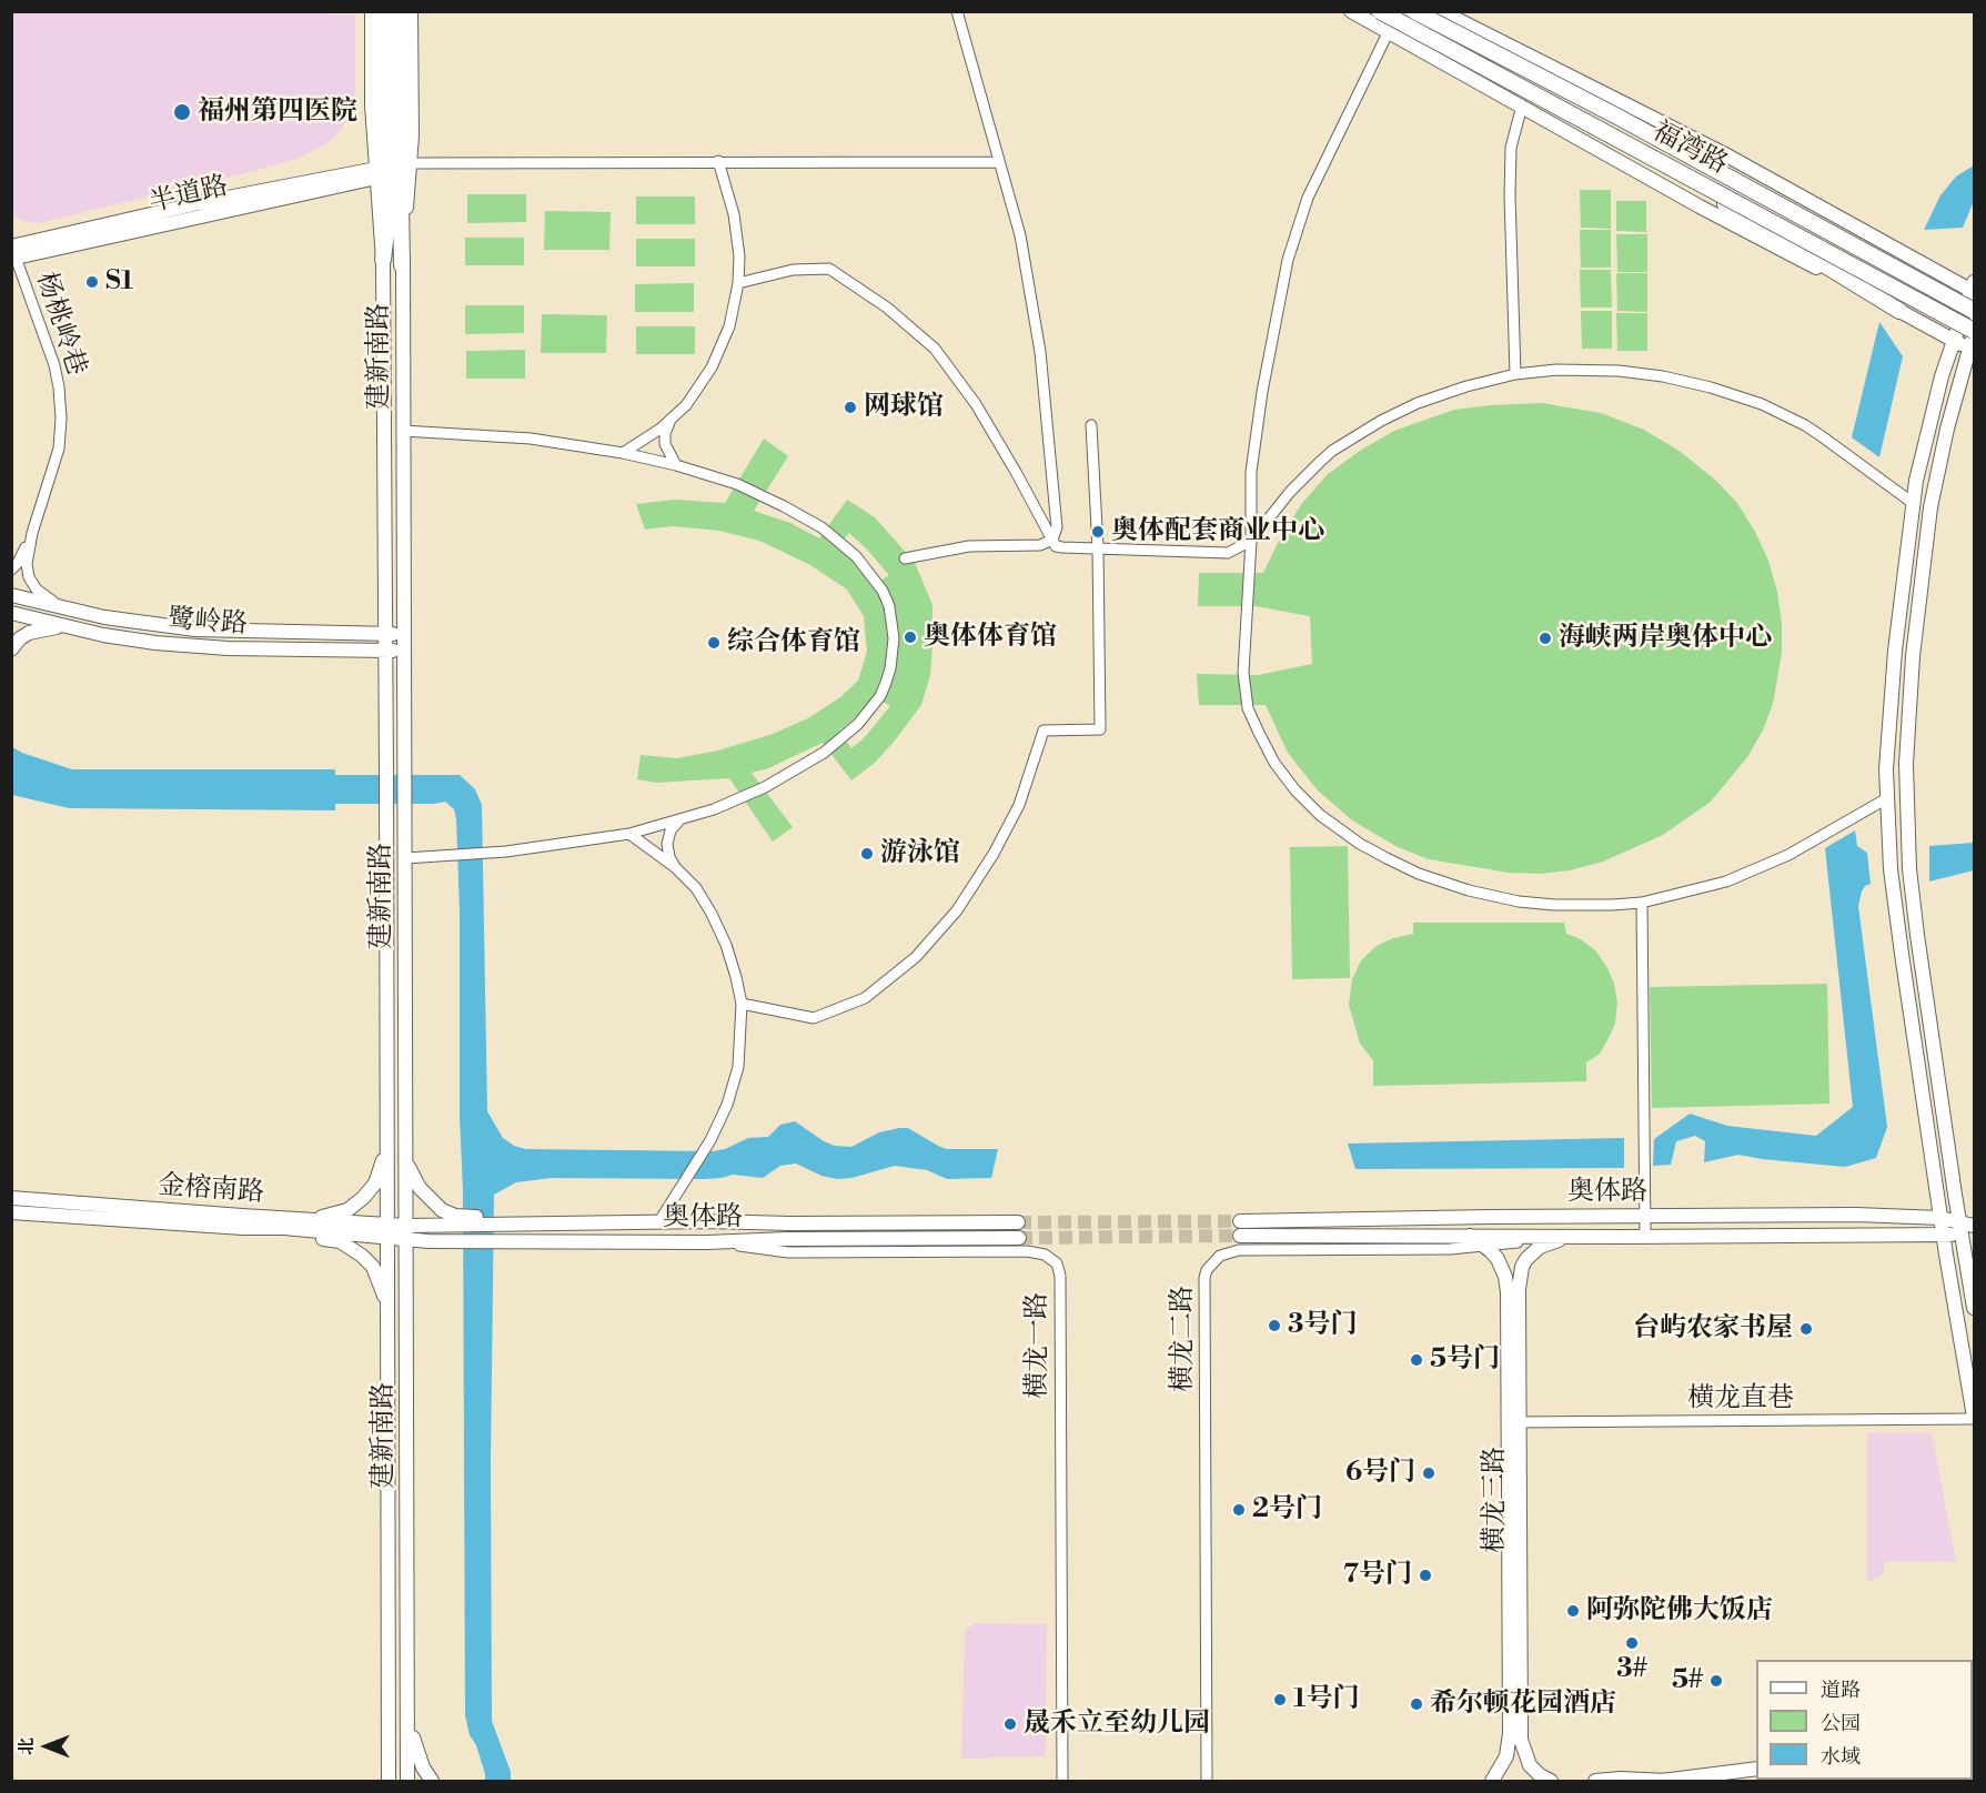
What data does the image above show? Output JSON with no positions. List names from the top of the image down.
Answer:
{
  "streets": {
    "highway": ["福湾路"],
    "main road": [
      "半道路",
      "建新南路",
      "鹭岭路",
      "金榕南路",
      "奥体路",
      "横龙三路"
    ],
    "street": [
      "杨桃岭巷",
      "横龙二路",
      "横龙一路",
      "横龙直巷"
    ]
  },
  "crossings": [
    ["半道路", "杨桃岭巷"],
    ["半道路", "建新南路"],
    ["建新南路", "鹭岭路"],
    ["建新南路", "金榕南路"],
    ["建新南路", "奥体路"],
    ["金榕南路", "奥体路"],
    ["奥体路", "横龙二路"],
    ["奥体路", "横龙一路"],
    ["奥体路", "横龙三路"],
    ["横龙二路", "横龙三路"],
    ["横龙直巷", "横龙三路"]
  ],
  "places": [
    "福州第四医院",
    "S1",
    "网球馆",
    "奥体配套商业中心",
    "奥体体育馆",
    "海峡两岸奥体中心",
    "综合体育馆",
    "游泳馆",
    "3号门",
    "台屿农家书屋",
    "5号门",
    "6号门",
    "2号门",
    "7号门",
    "阿弥陀佛大饭店",
    "3#",
    "5#",
    "1号门",
    "希尔顿花园酒店",
    "晟禾立至幼儿园"
  ],
  "legend": ["道路", "公园", "水域"],
  "north": "left"
}
